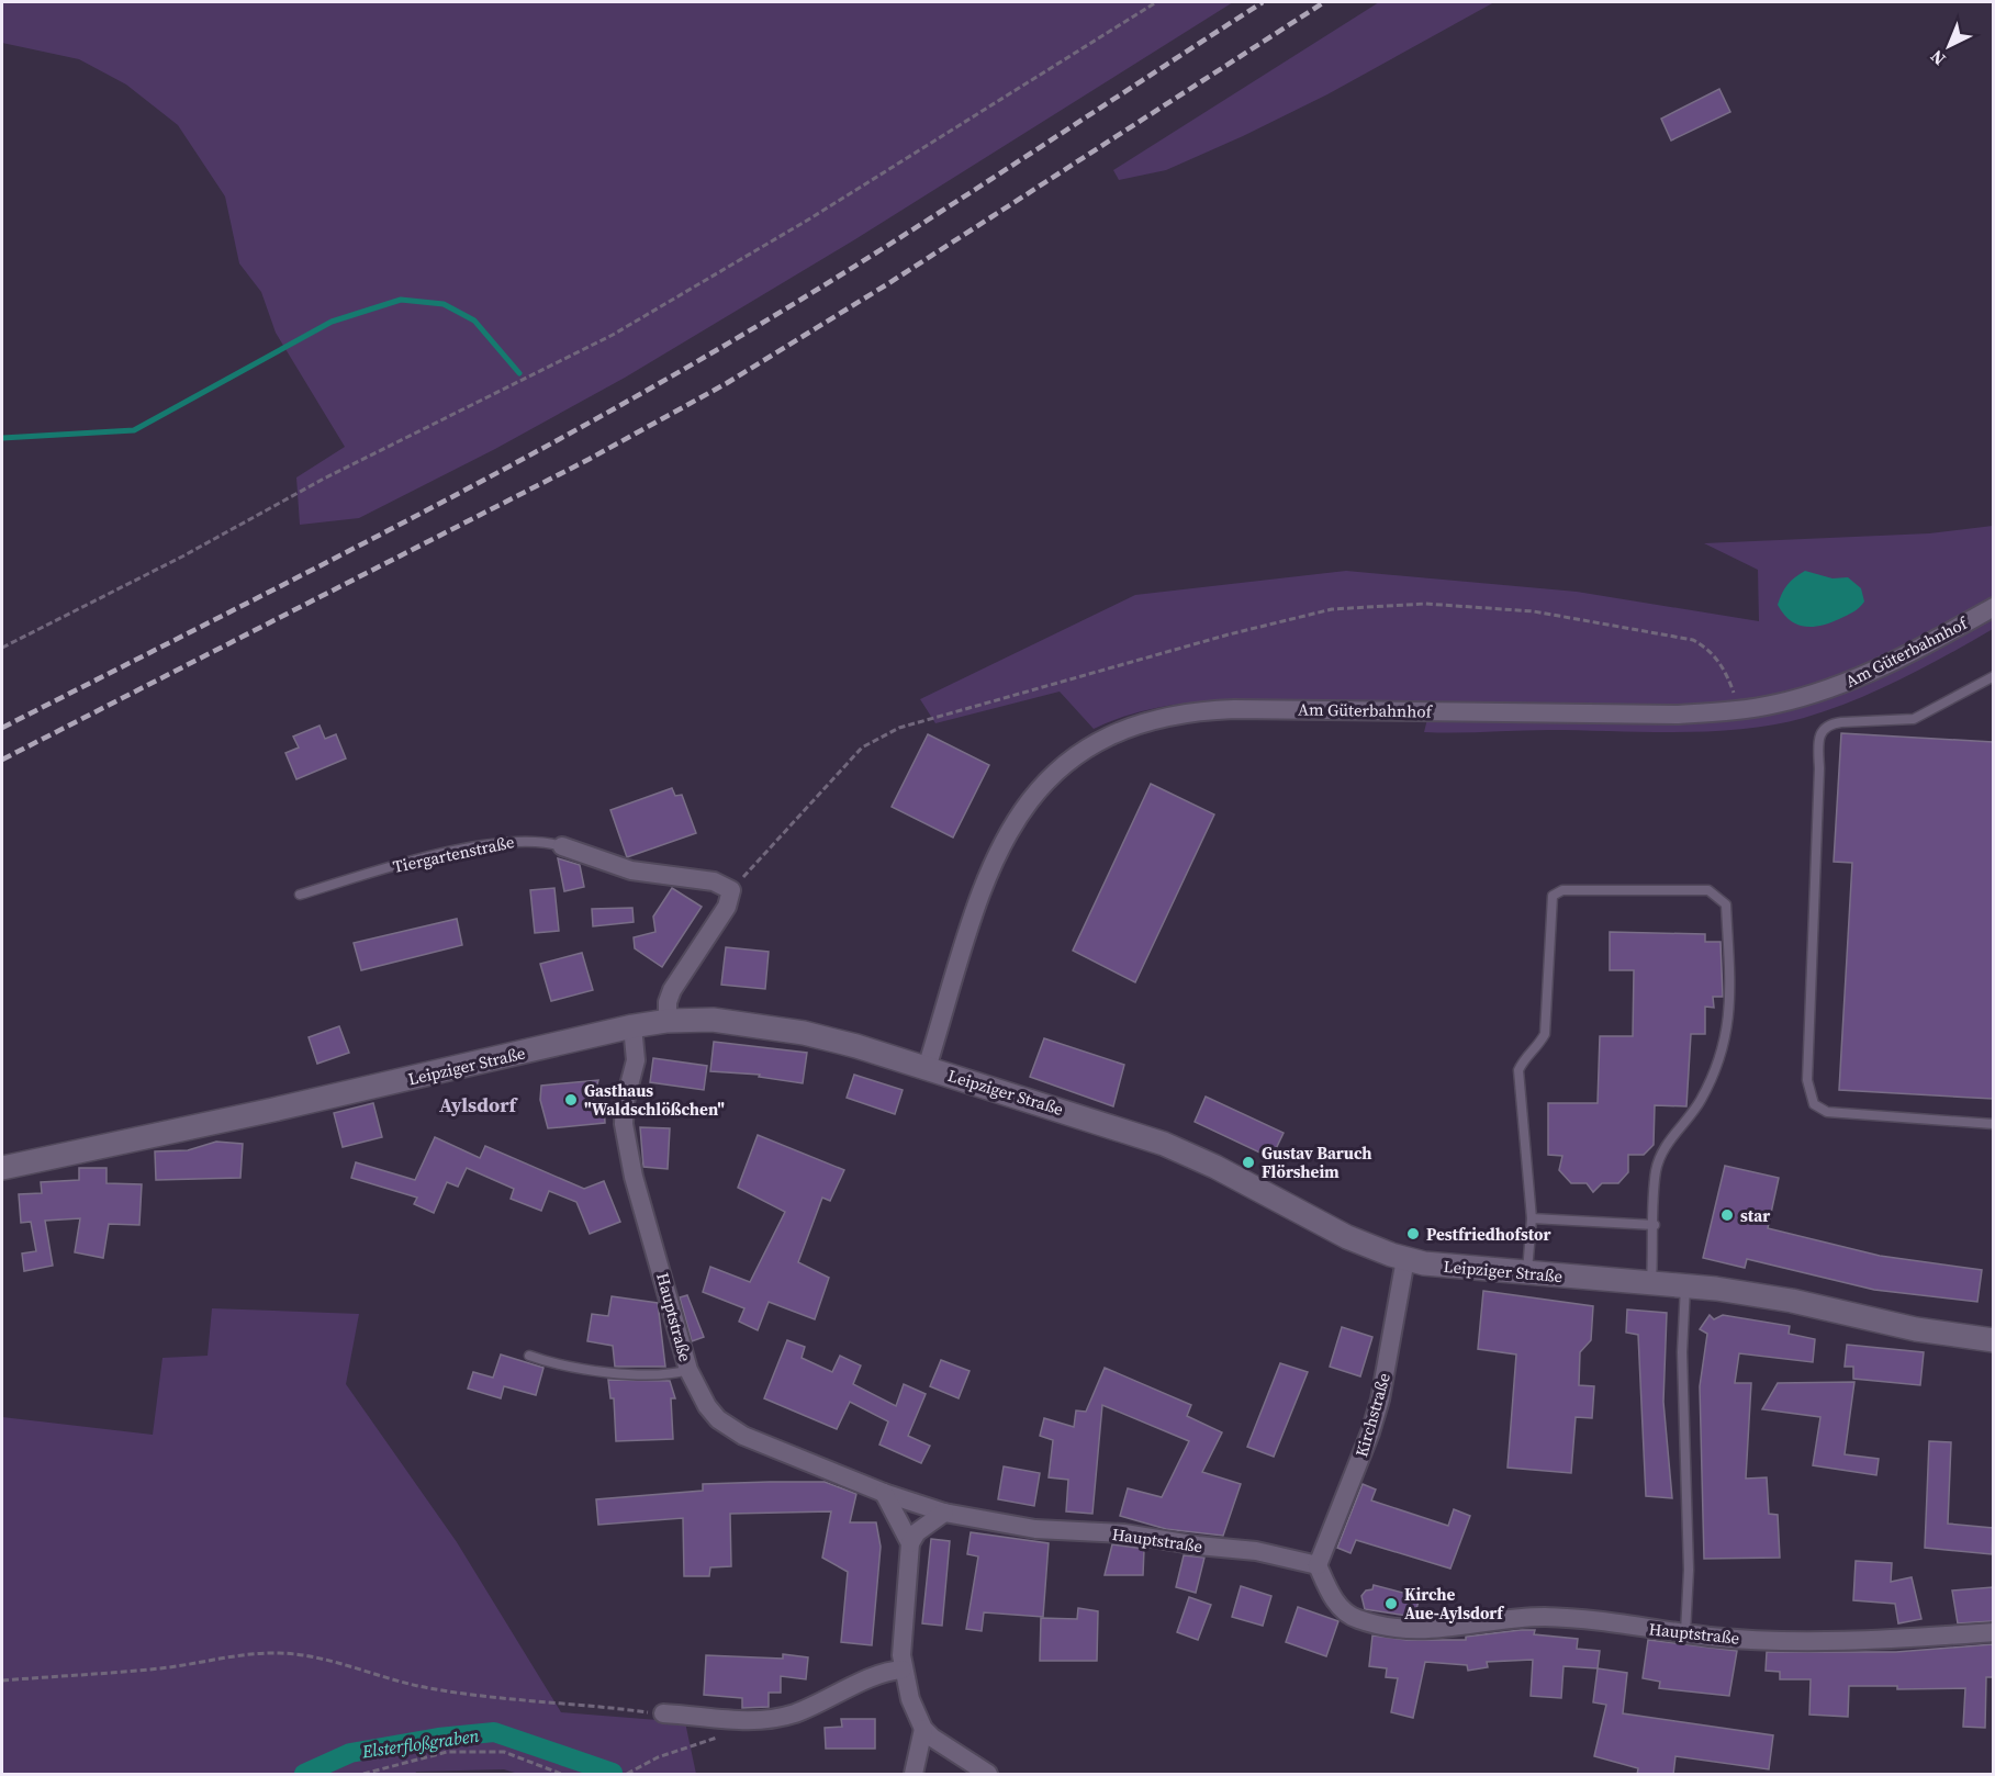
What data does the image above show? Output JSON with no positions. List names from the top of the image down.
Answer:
{
  "streets": {
    "street": [
      "Am Güterbahnhof",
      "Tiergartenstraße",
      "Leipziger Straße",
      "Hauptstraße",
      "Kirchstraße"
    ]
  },
  "crossings": [
    ["Am Güterbahnhof", "Leipziger Straße"],
    ["Leipziger Straße", "Hauptstraße"],
    ["Leipziger Straße", "Kirchstraße"],
    ["Hauptstraße", "Kirchstraße"]
  ],
  "districts": ["Aylsdorf"],
  "water": ["Elsterfloßgraben"],
  "places": [
    "Gasthaus \"Waldschlößchen\"",
    "Gustav Baruch Flörsheim",
    "star",
    "Pestfriedhofstor",
    "Kirche Aue-Aylsdorf"
  ],
  "north": "bottom left"
}
